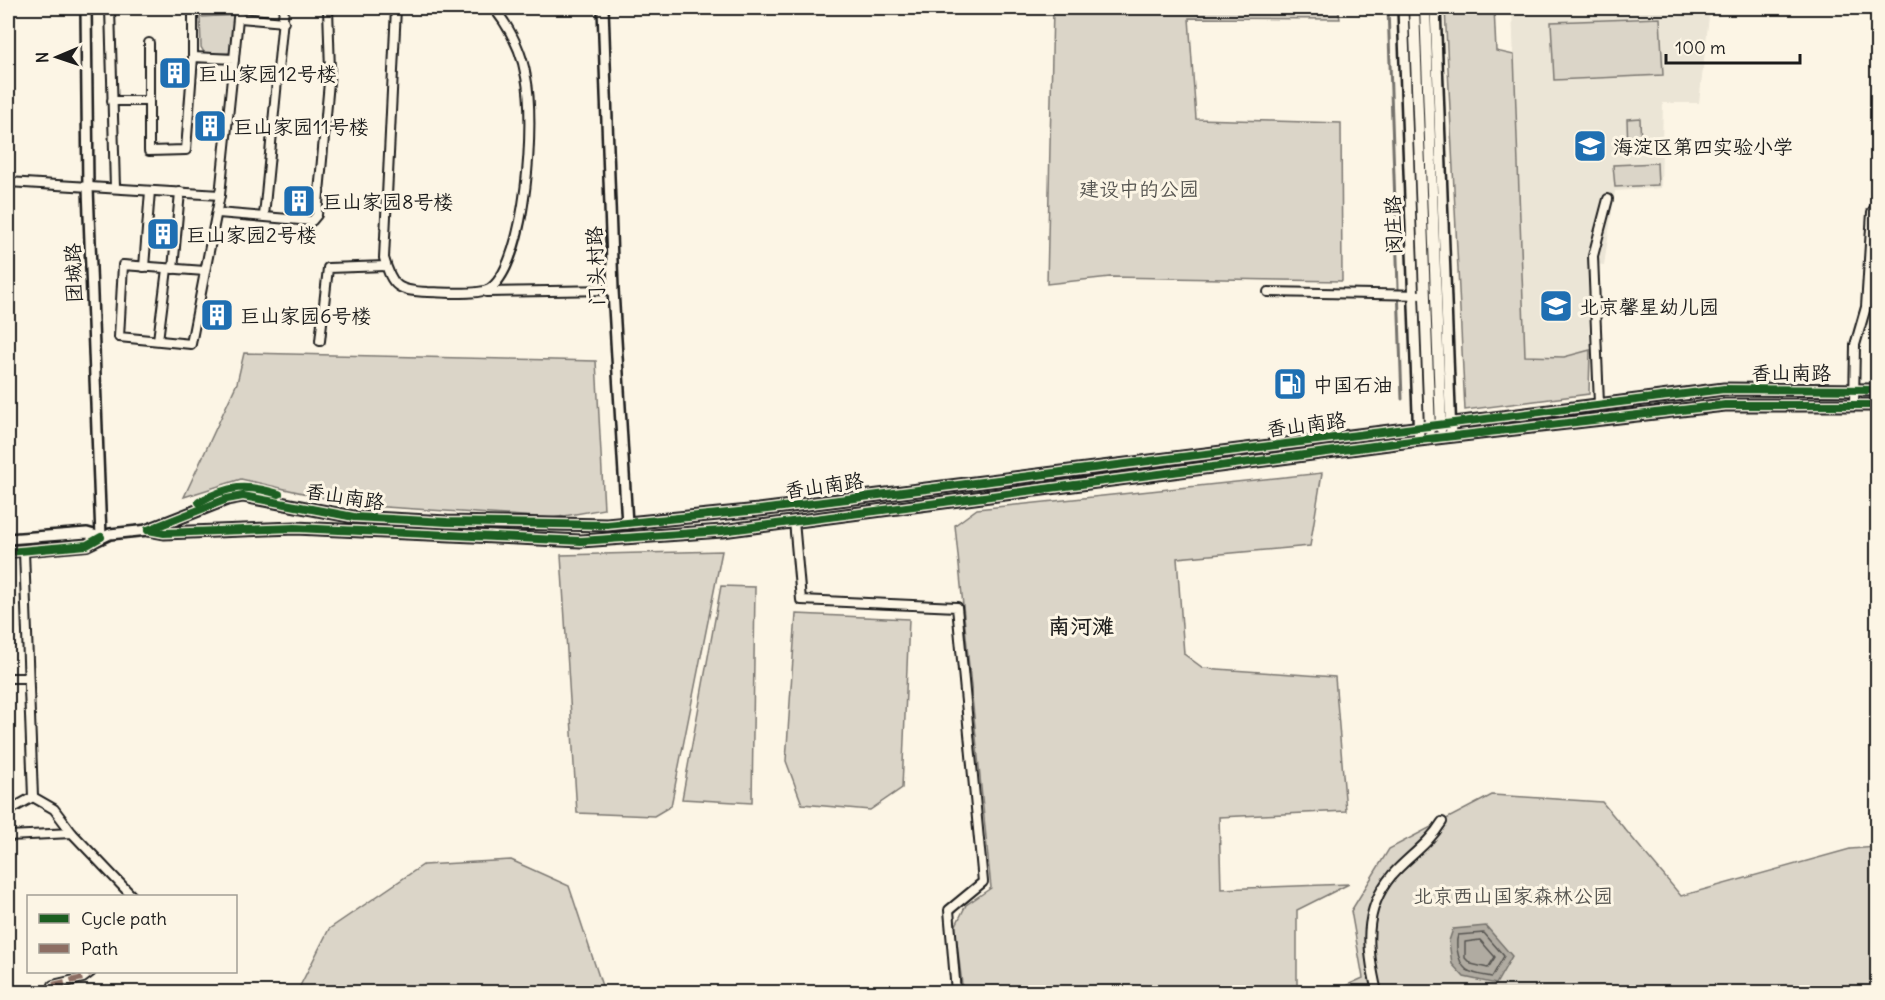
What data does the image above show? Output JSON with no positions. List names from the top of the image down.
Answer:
{
  "streets": {
    "main road": ["闵庄路", "香山南路"],
    "street": ["门头村路", "团城路"]
  },
  "crossings": [
    ["闵庄路", "香山南路"],
    ["门头村路", "香山南路"],
    ["团城路", "香山南路"]
  ],
  "districts": ["南河滩"],
  "parks": ["建设中的公园", "北京西山国家森林公园"],
  "places": {
    "building": [
      "巨山家园12号楼",
      "巨山家园11号楼",
      "巨山家园8号楼",
      "巨山家园2号楼",
      "巨山家园6号楼"
    ],
    "school or university": ["海淀区第四实验小学", "北京馨星幼儿园"],
    "fuel station": ["中国石油"]
  },
  "legend": ["Cycle path", "Path"],
  "scale_bar": "100 m",
  "north": "left"
}
